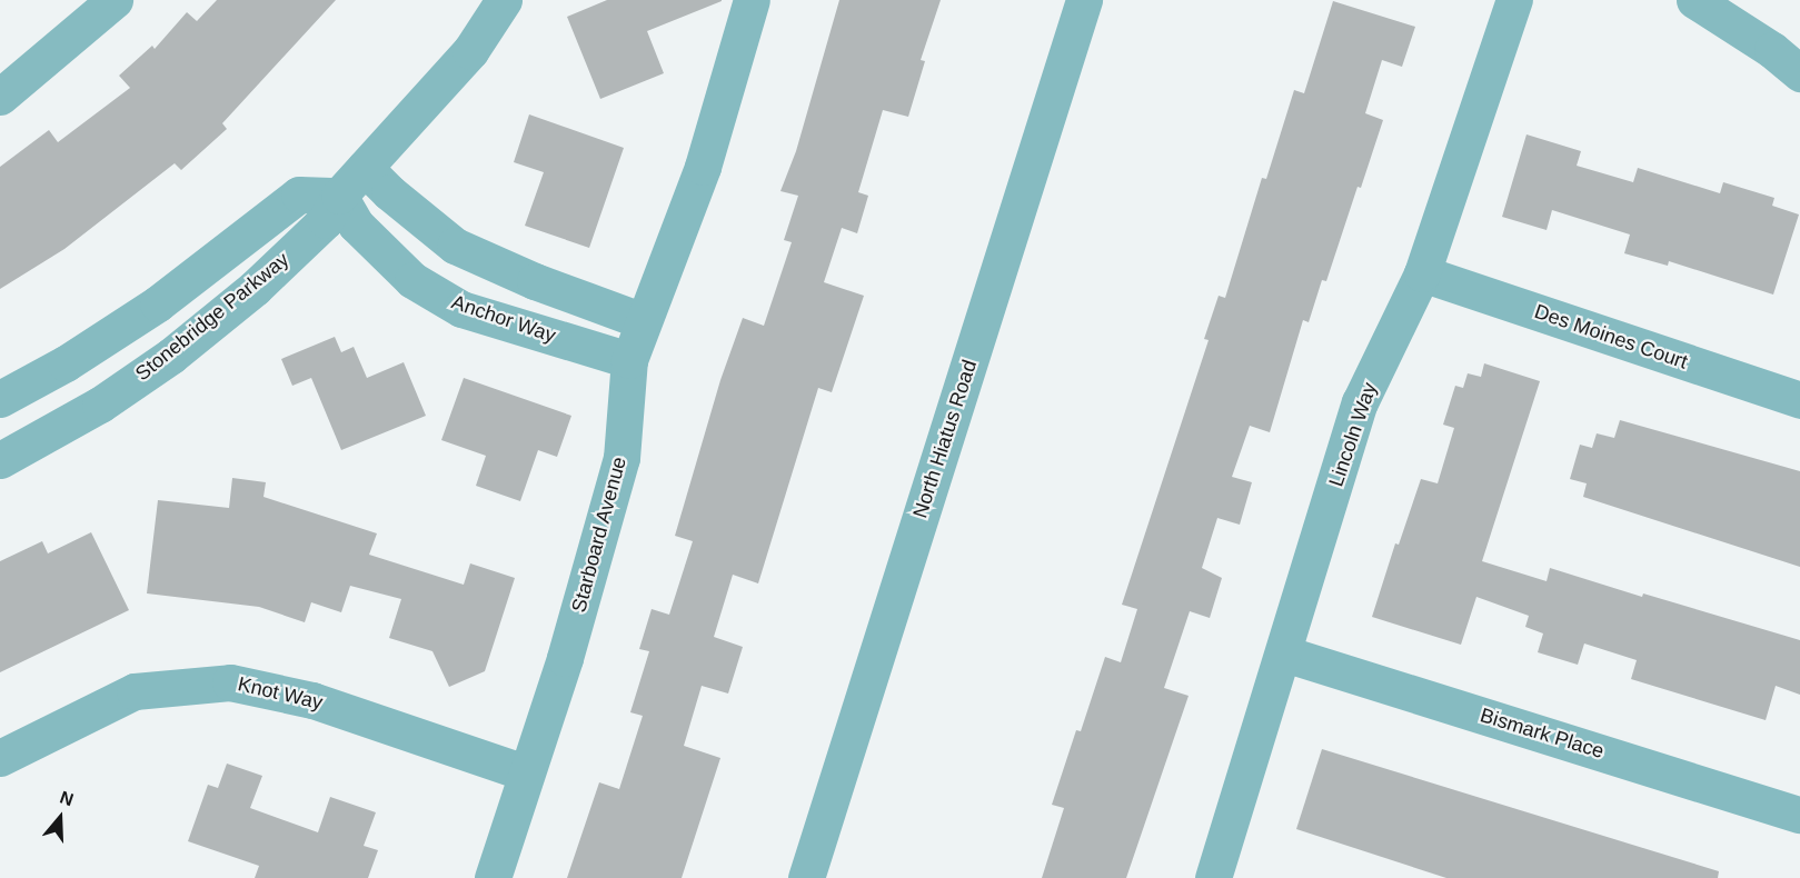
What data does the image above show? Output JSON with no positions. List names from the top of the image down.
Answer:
{
  "streets": {
    "street": [
      "Stonebridge Parkway",
      "Anchor Way",
      "Des Moines Court",
      "Lincoln Way",
      "North Hiatus Road",
      "Starboard Avenue",
      "Knot Way",
      "Bismark Place"
    ]
  },
  "crossings": [
    ["Stonebridge Parkway", "Anchor Way"],
    ["Anchor Way", "Starboard Avenue"],
    ["Des Moines Court", "Lincoln Way"],
    ["Lincoln Way", "Bismark Place"],
    ["Starboard Avenue", "Knot Way"]
  ],
  "north": "top"
}
